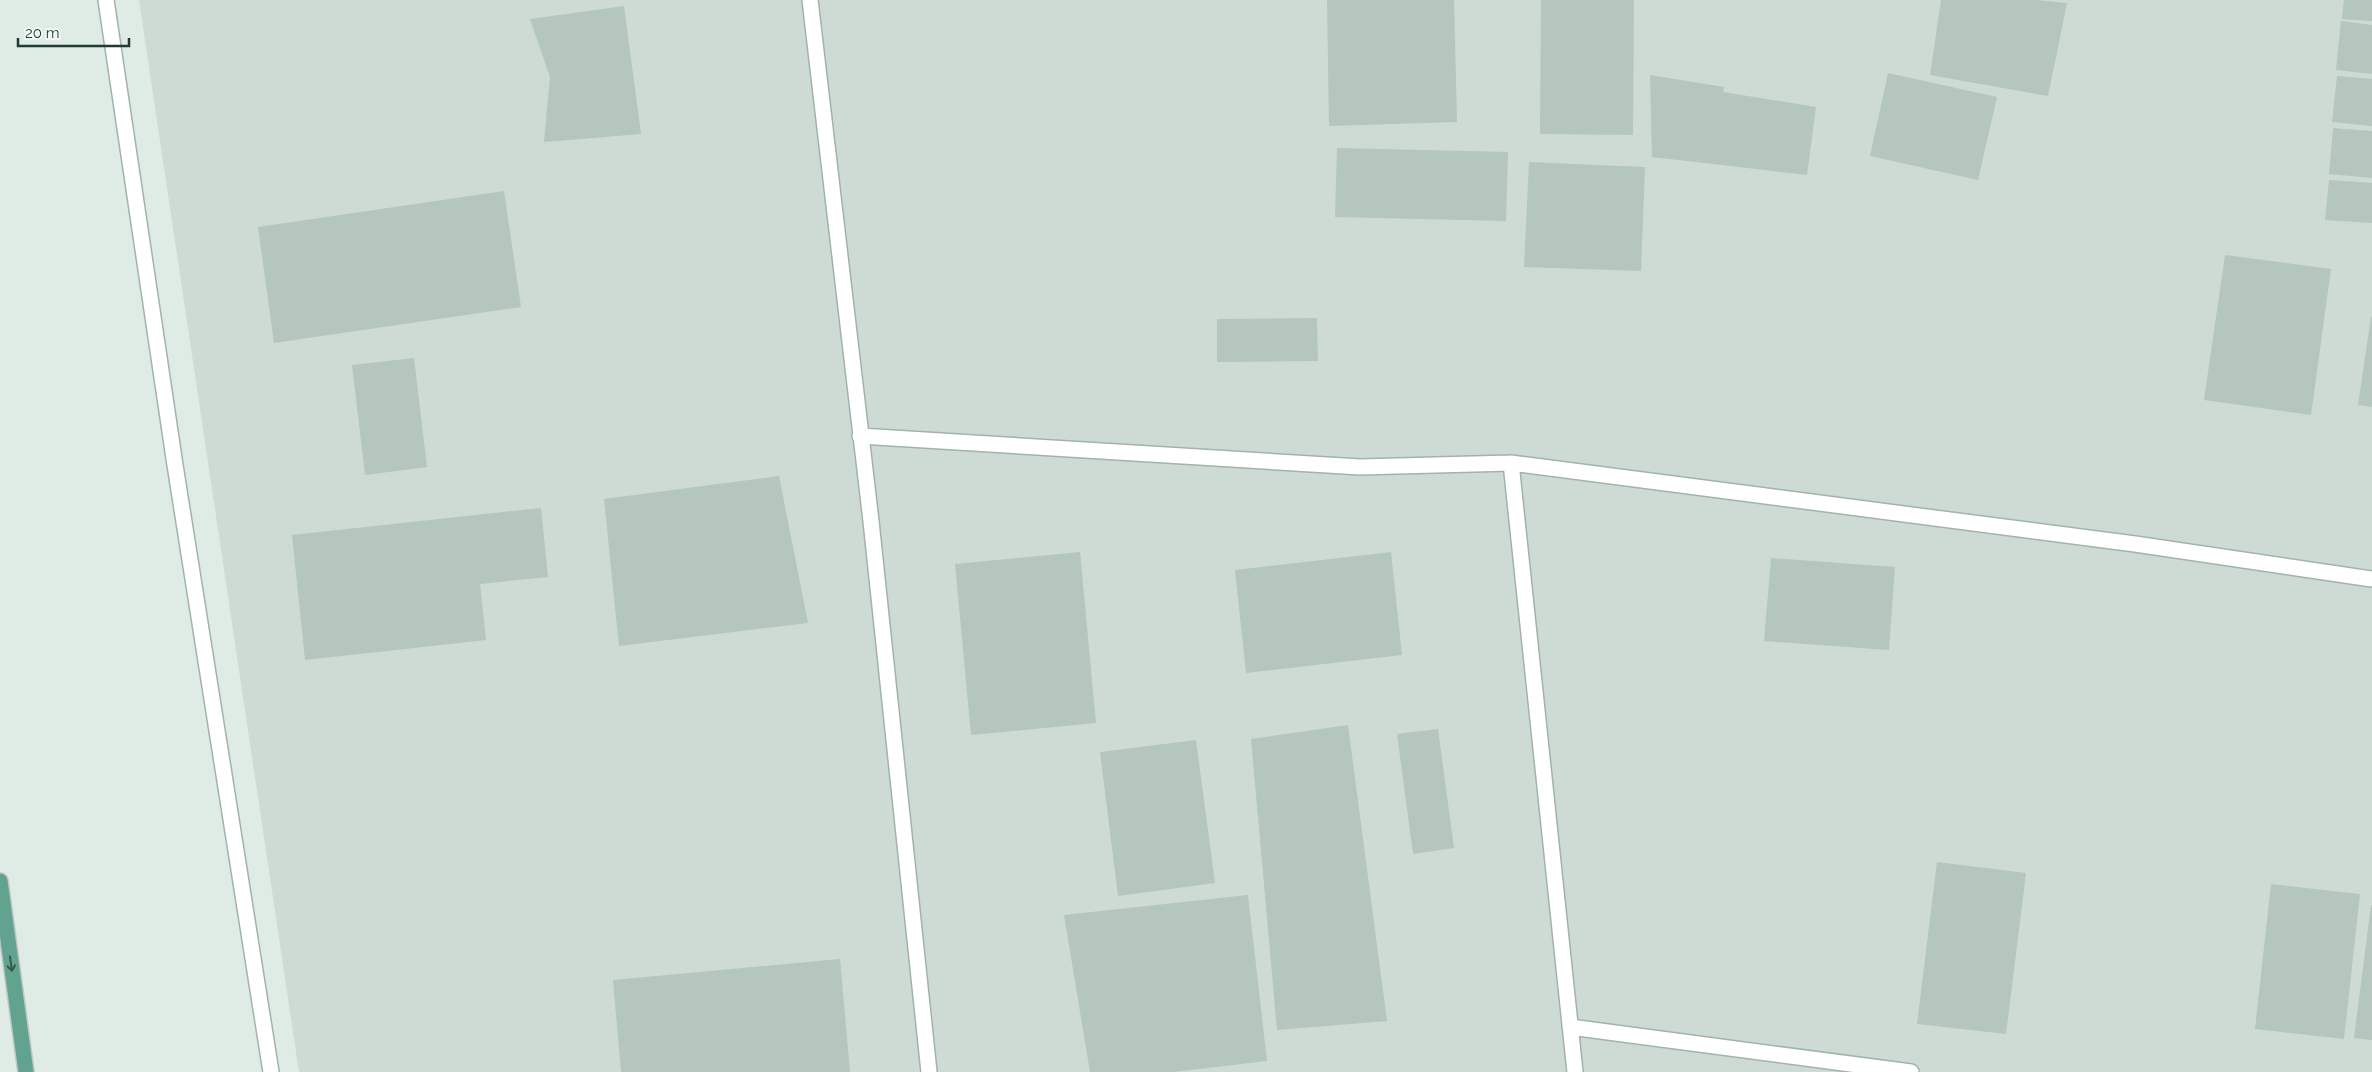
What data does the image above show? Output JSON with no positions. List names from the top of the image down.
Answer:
{
  "scale_bar": "20 m"
}
